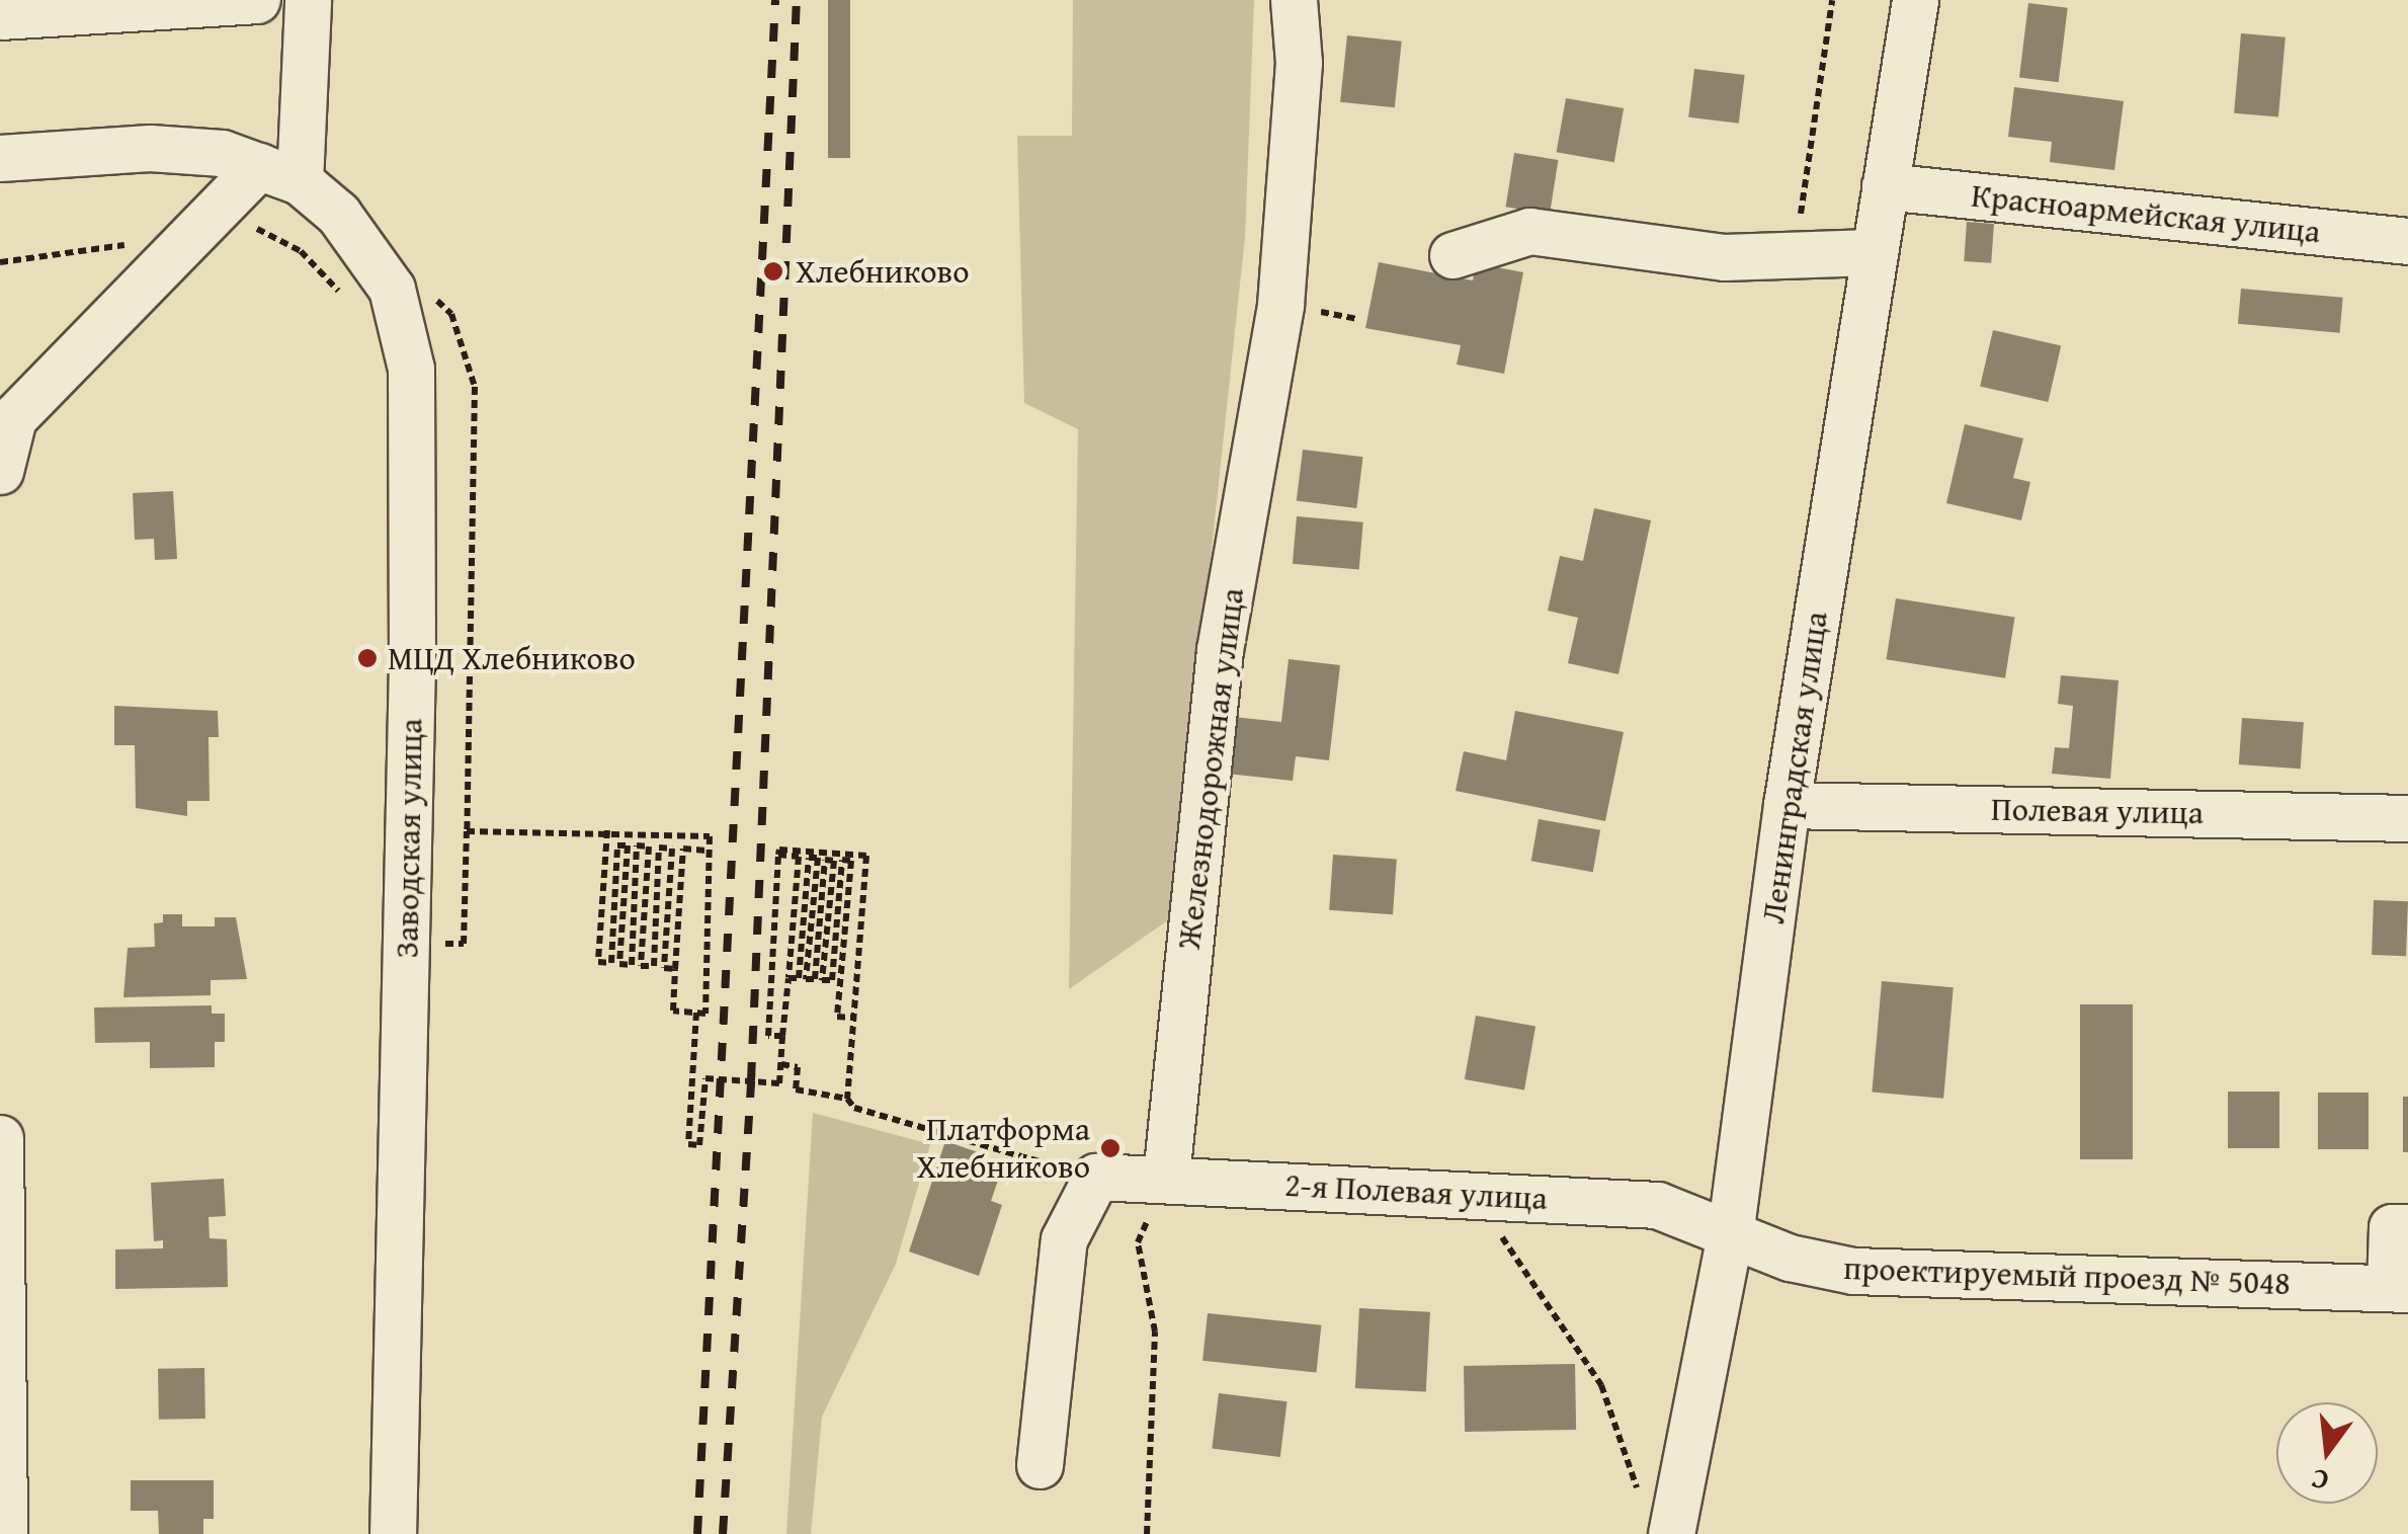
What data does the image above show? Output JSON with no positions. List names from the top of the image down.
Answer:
{
  "streets": {
    "street": [
      "Красноармейская улица",
      "Ленинградская улица",
      "Железнодорожная улица",
      "Полевая улица",
      "Заводская улица",
      "2-я Полевая улица",
      "проектируемый проезд № 5048"
    ]
  },
  "crossings": [
    ["Красноармейская улица", "Ленинградская улица"],
    ["Ленинградская улица", "Полевая улица"],
    ["Ленинградская улица", "2-я Полевая улица"],
    ["Ленинградская улица", "проектируемый проезд № 5048"],
    ["Железнодорожная улица", "2-я Полевая улица"],
    ["2-я Полевая улица", "проектируемый проезд № 5048"]
  ],
  "places": ["Хлебниково", "МЦД Хлебниково", "Платформа Хлебниково"],
  "north": "bottom"
}
